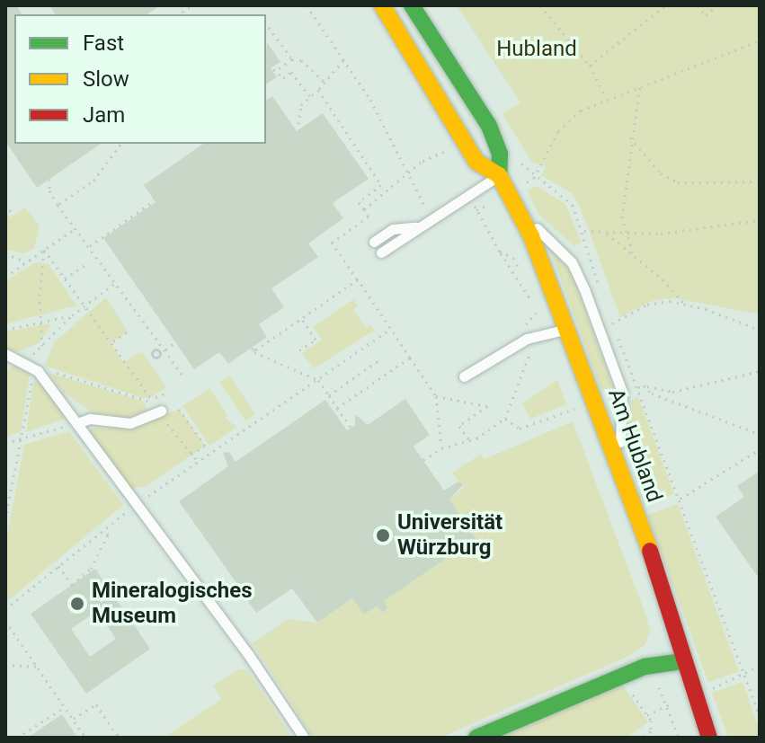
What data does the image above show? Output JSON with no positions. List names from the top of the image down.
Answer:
{
  "streets": {
    "street": ["Am Hubland"]
  },
  "parks": ["Hubland"],
  "places": ["Universität Würzburg", "Mineralogisches Museum"],
  "legend": ["Fast", "Slow", "Jam"]
}
